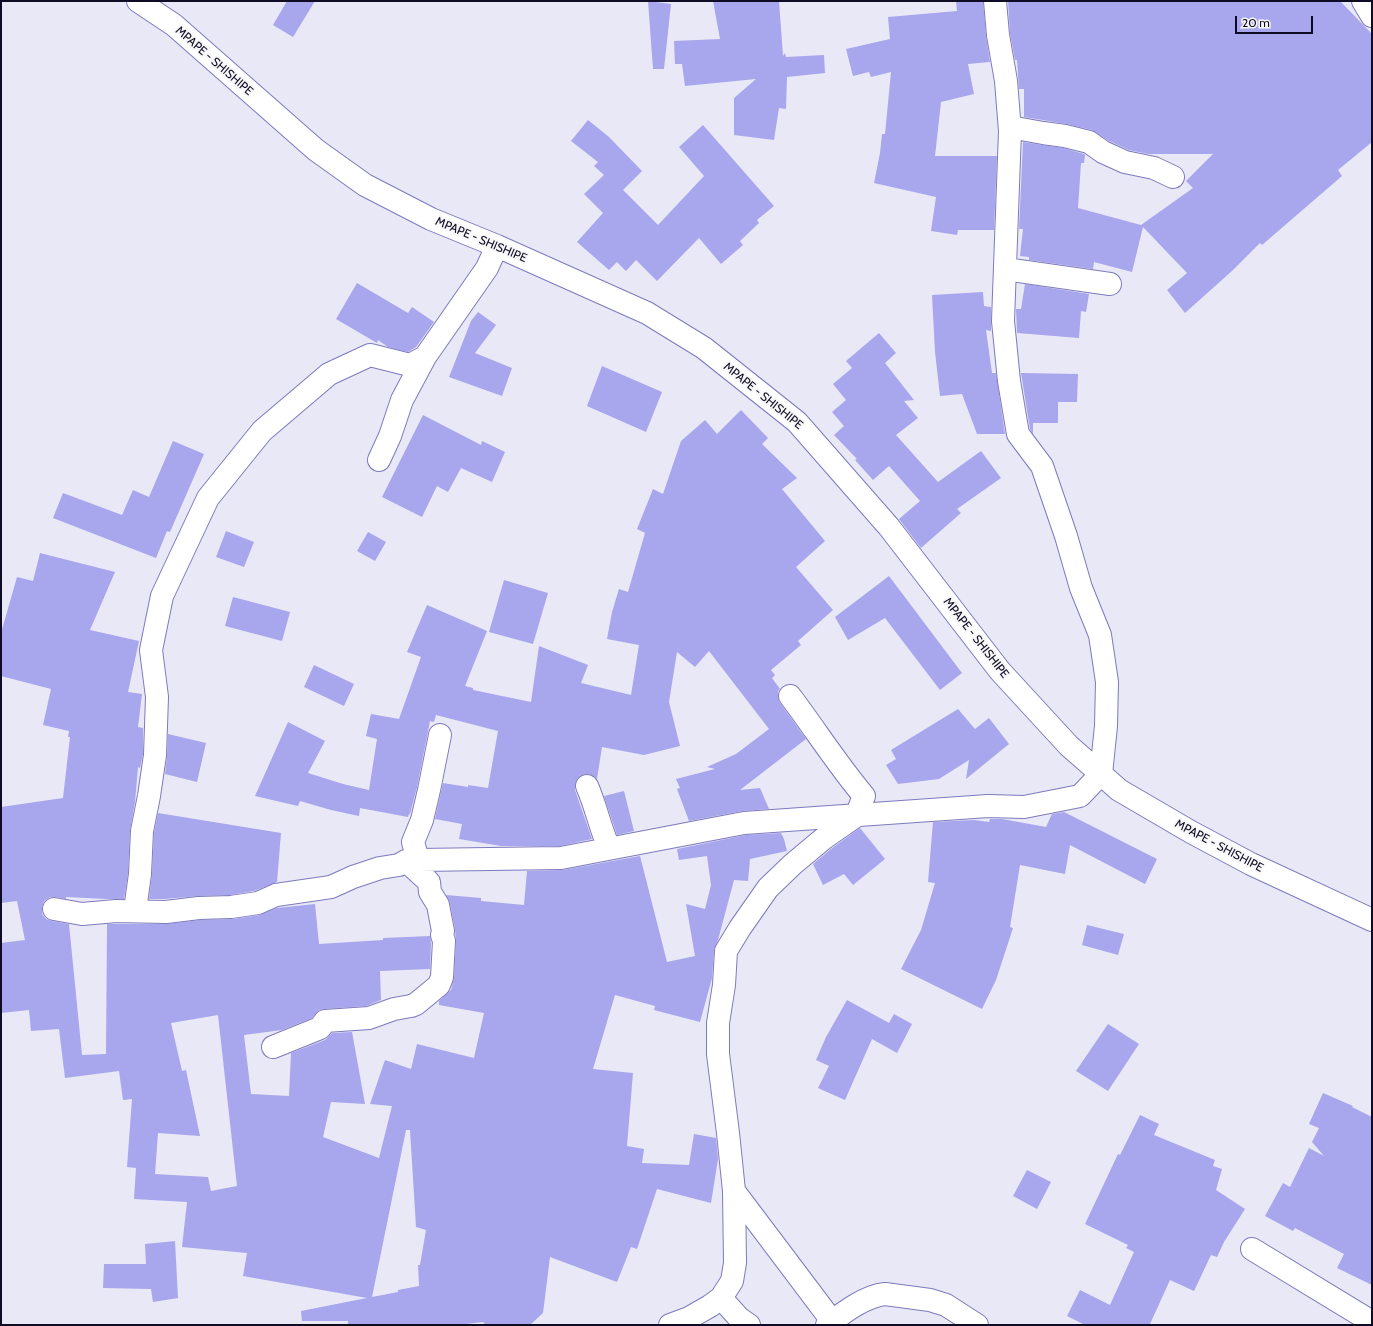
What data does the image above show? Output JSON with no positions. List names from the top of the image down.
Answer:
{
  "streets": {
    "street": ["MPAPE - SHISHIPE"]
  },
  "scale_bar": "20 m"
}
